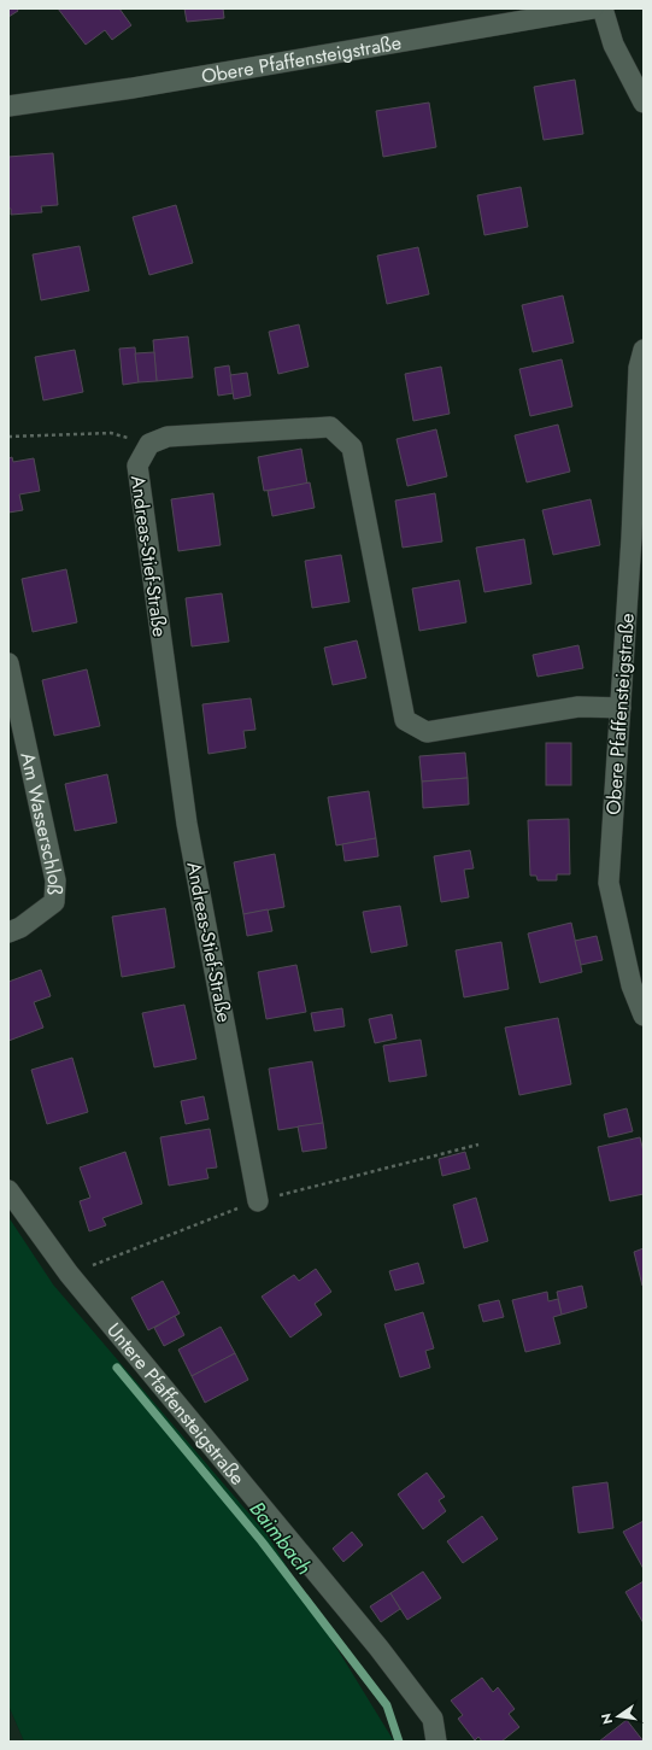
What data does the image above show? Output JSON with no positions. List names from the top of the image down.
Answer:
{
  "streets": {
    "street": [
      "Obere Pfaffensteigstraße",
      "Andreas-Stief-Straße",
      "Am Wasserschloß",
      "Untere Pfaffensteigstraße"
    ]
  },
  "water": ["Baimbach"],
  "north": "left"
}
